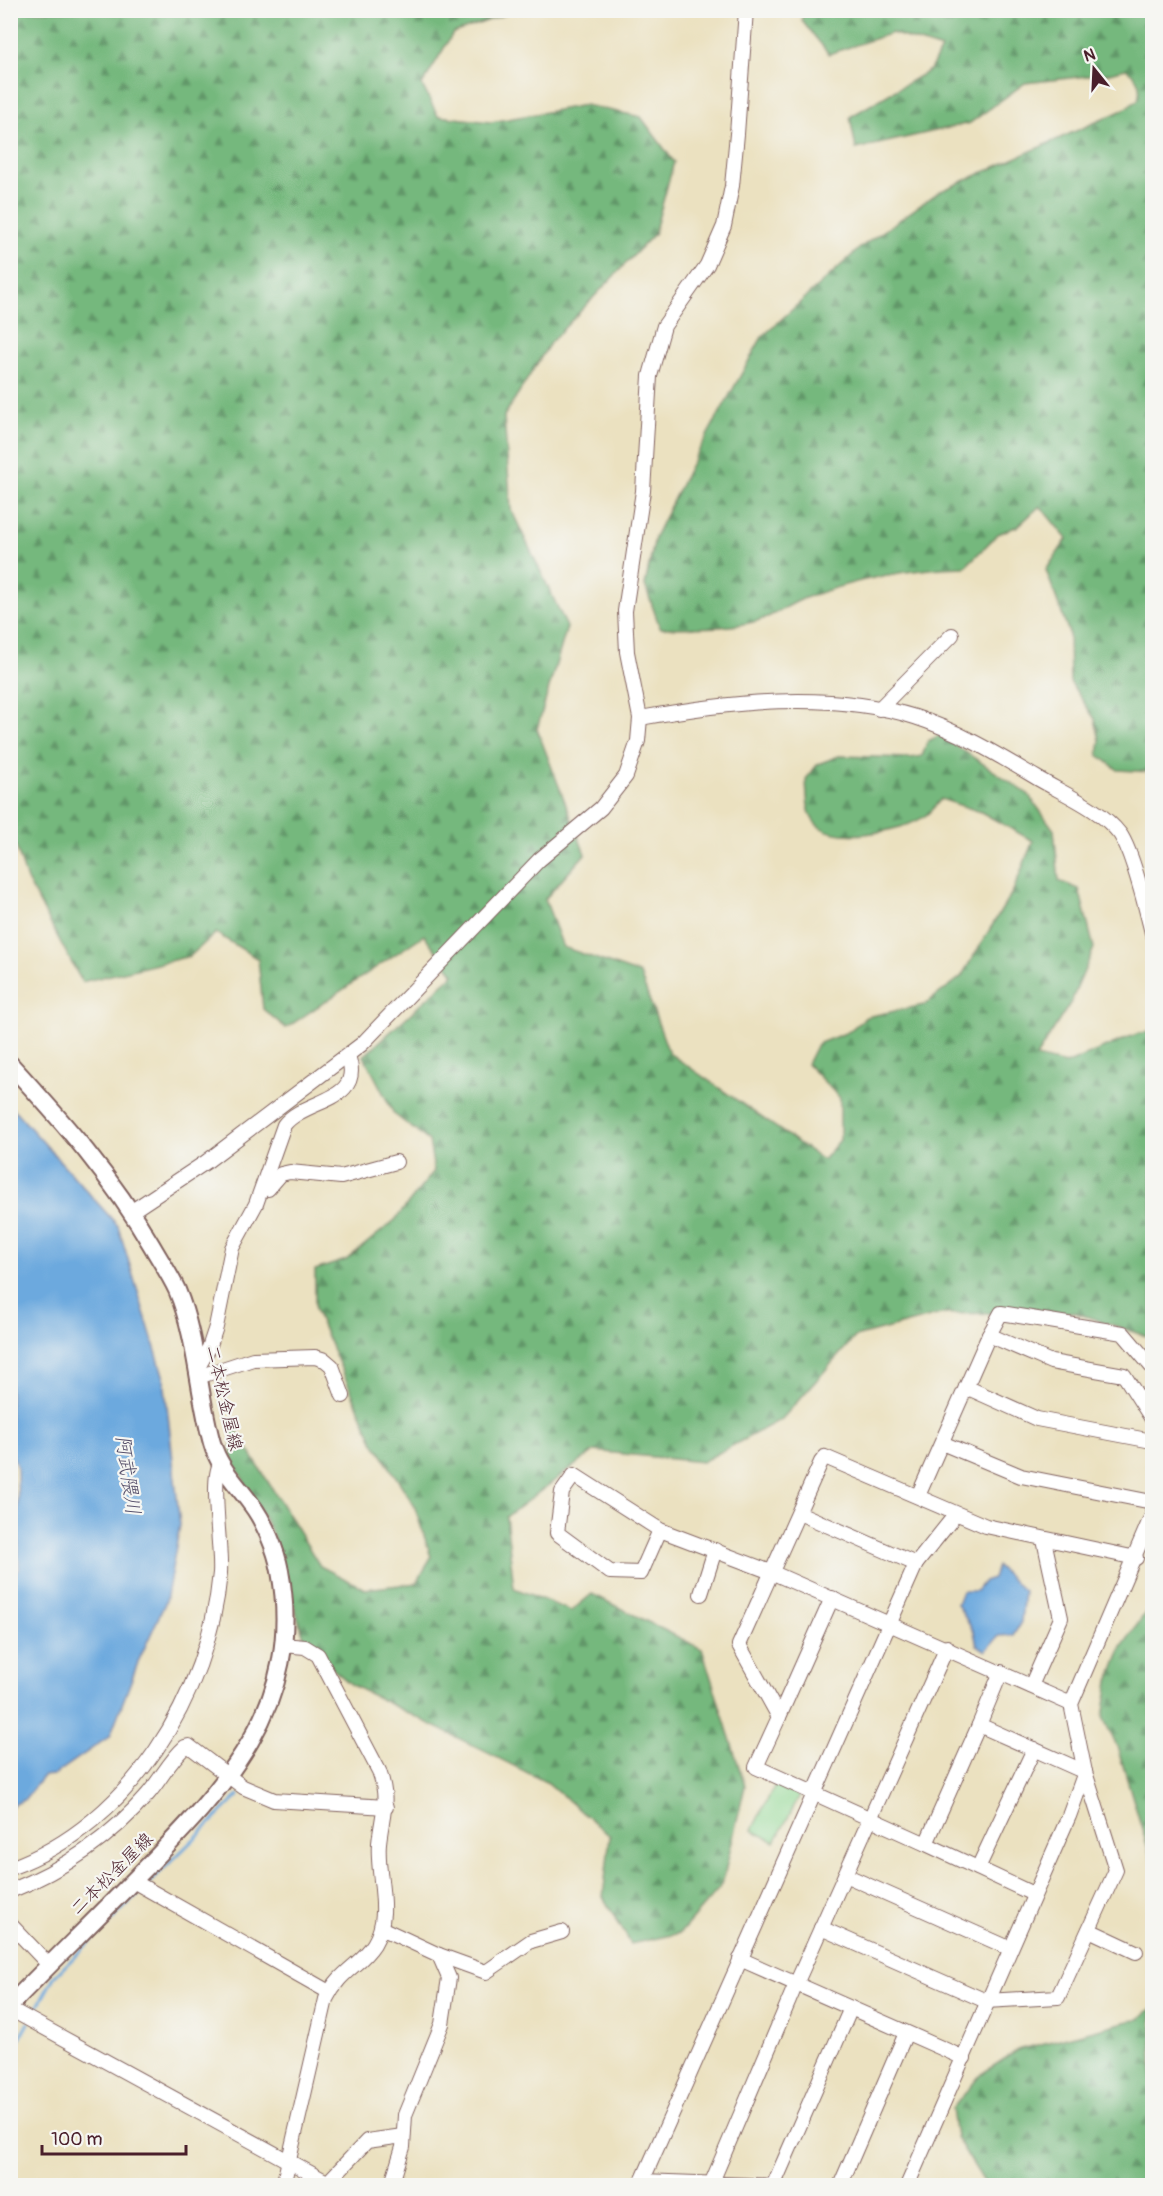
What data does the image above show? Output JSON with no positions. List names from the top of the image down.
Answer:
{
  "streets": {
    "main road": ["二本松金屋線"]
  },
  "water": ["阿武隈川"],
  "scale_bar": "100 m",
  "north": "top"
}
